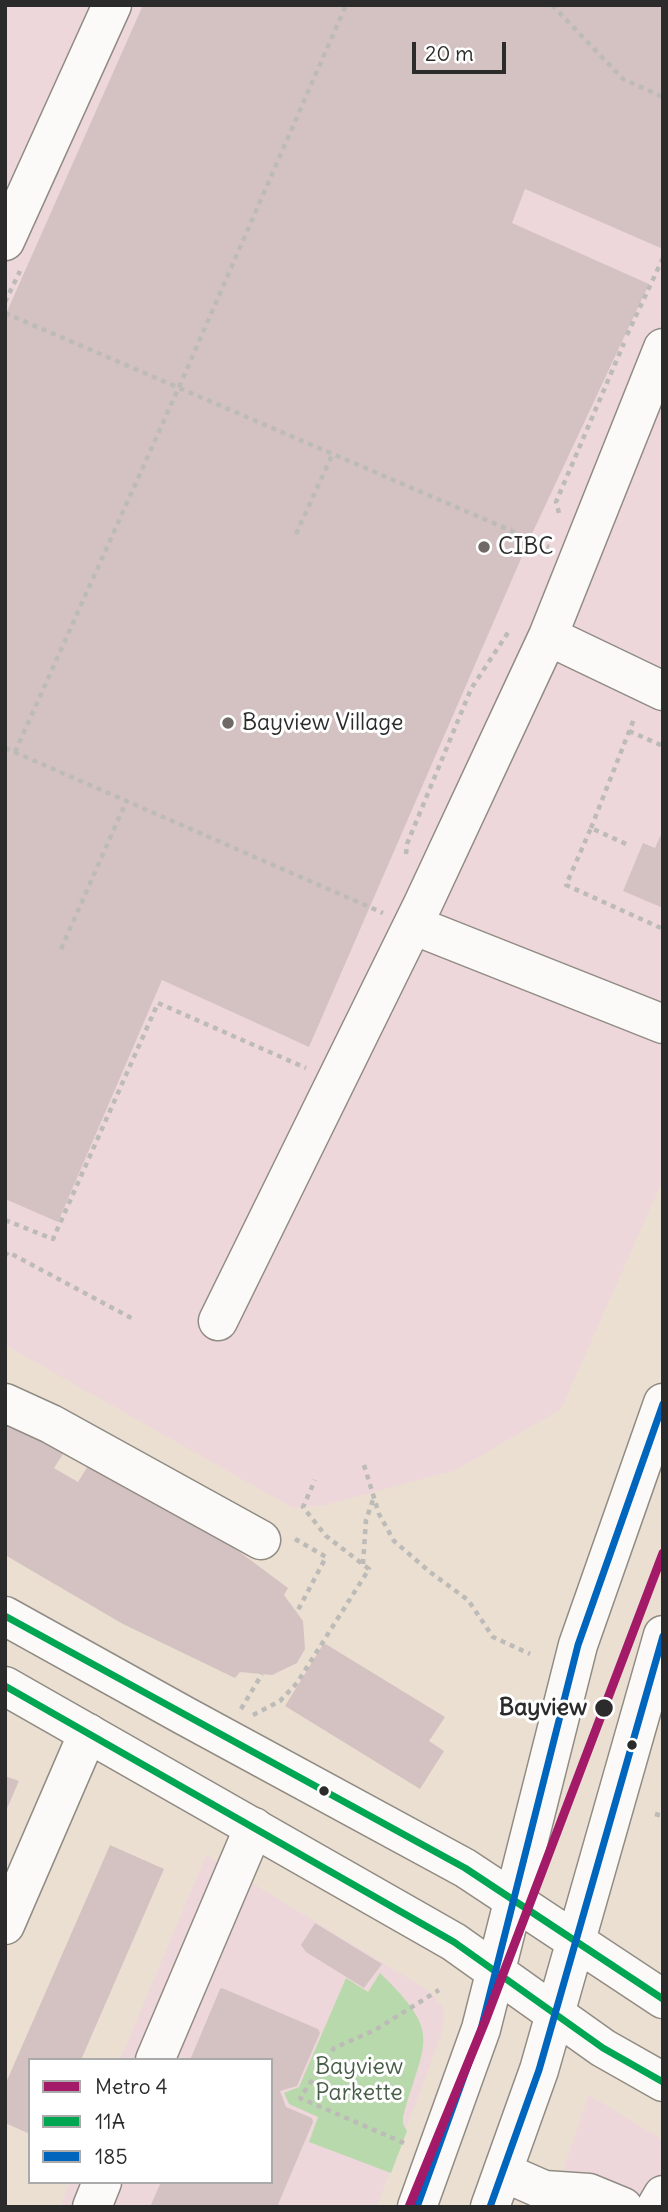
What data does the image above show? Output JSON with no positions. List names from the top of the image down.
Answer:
{
  "parks": ["Bayview Parkette"],
  "places": ["CIBC", "Bayview Village", "Bayview"],
  "lines": ["transit line 185", "metro line 4", "transit line 11A"],
  "legend": ["Metro 4", "11A", "185"],
  "scale_bar": "20 m"
}
